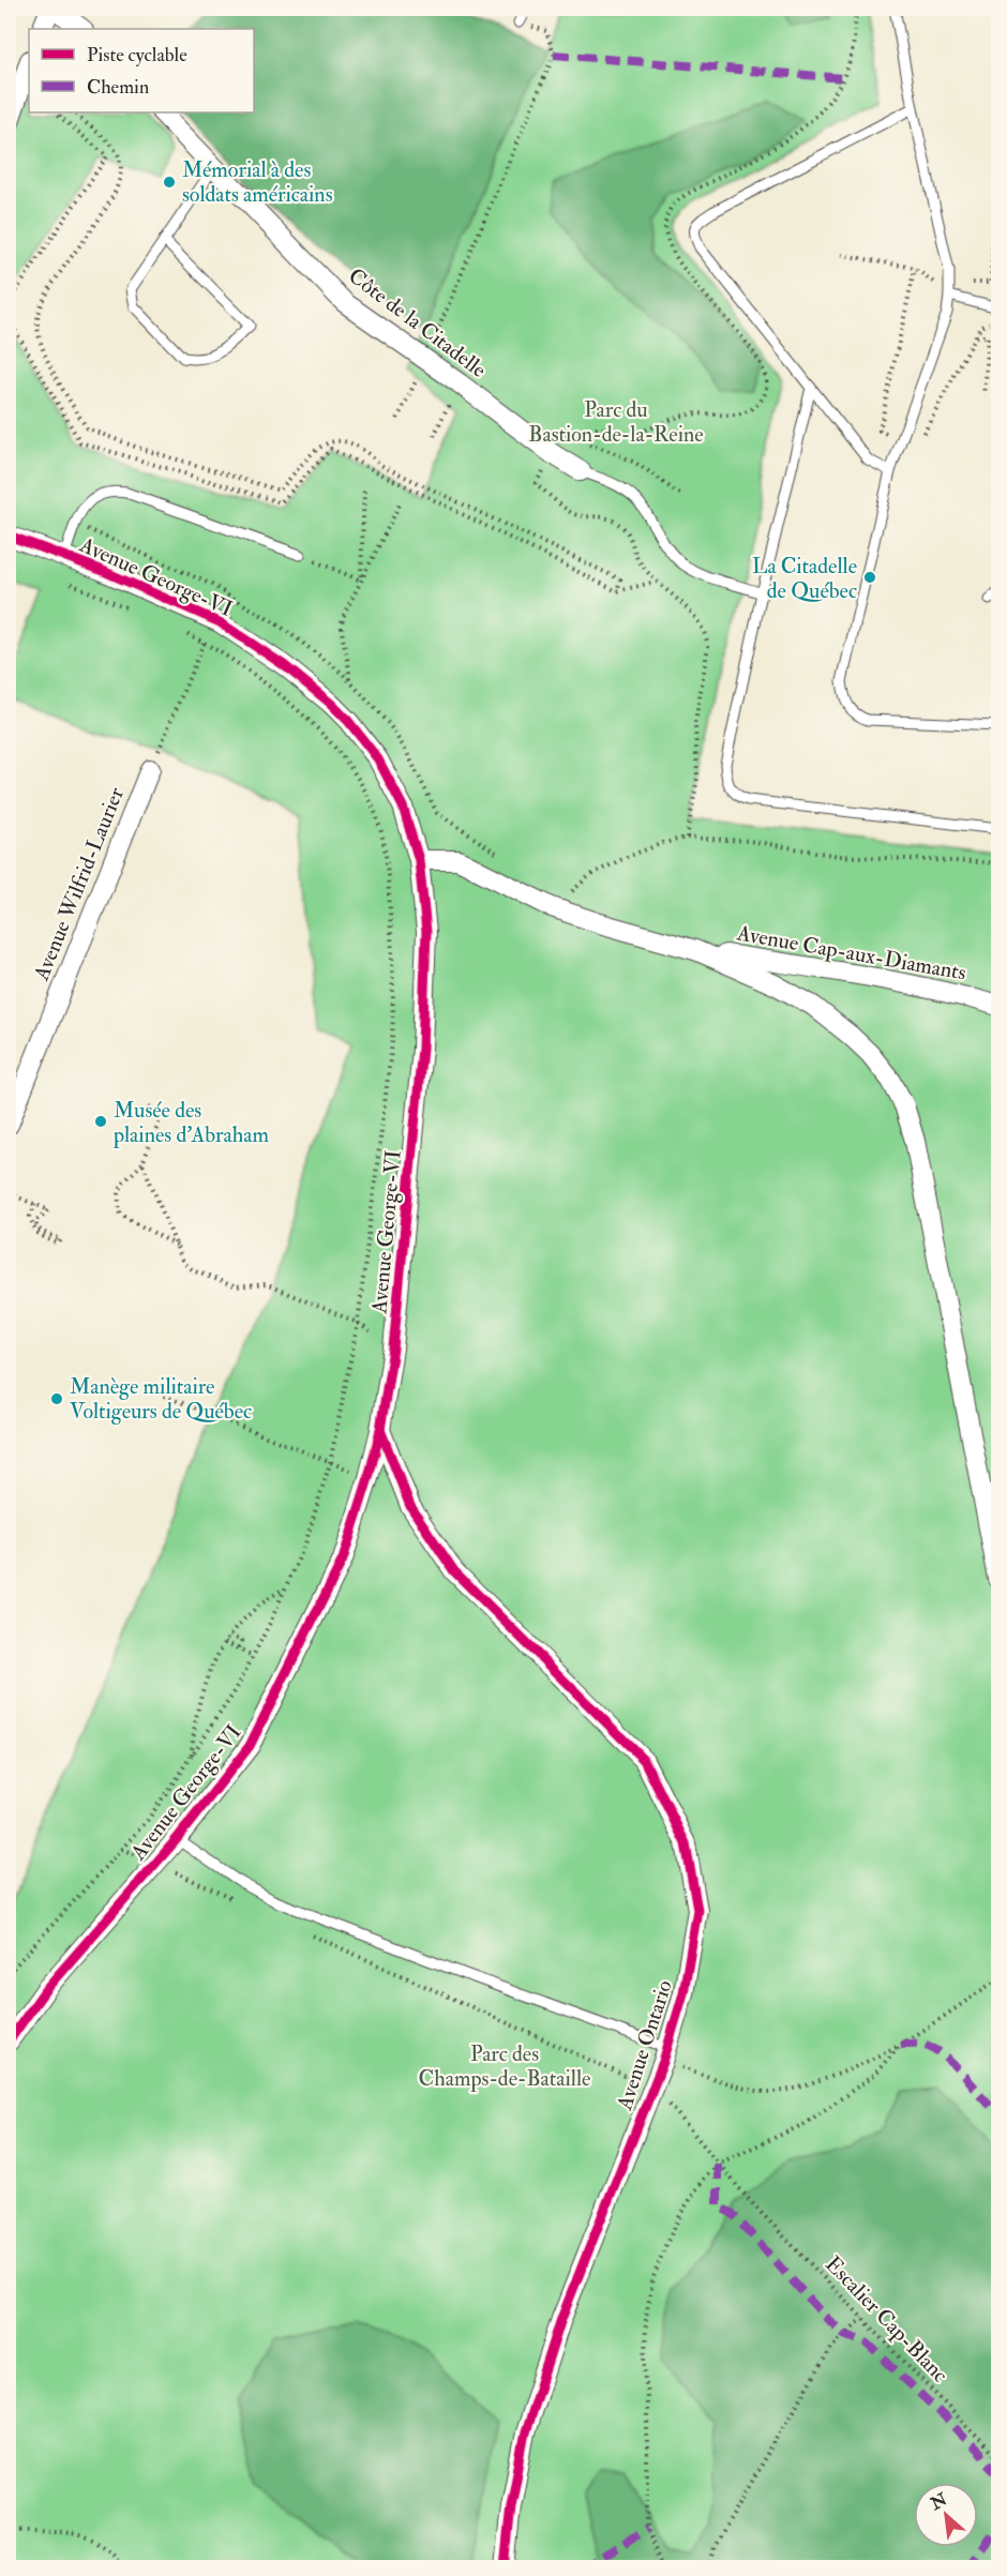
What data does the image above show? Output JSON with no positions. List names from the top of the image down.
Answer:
{
  "streets": {
    "street": [
      "Côte de la Citadelle",
      "Avenue George-VI",
      "Avenue Wilfrid-Laurier",
      "Avenue Cap-aux-Diamants",
      "Avenue Ontario"
    ],
    "path": ["Escalier Cap-Blanc"]
  },
  "crossings": [
    ["Avenue George-VI", "Avenue Cap-aux-Diamants"],
    ["Avenue George-VI", "Avenue Ontario"],
    ["Avenue Ontario", "Escalier Cap-Blanc"]
  ],
  "parks": ["Parc du Bastion-de-la-Reine", "Parc des Champs-de-Bataille"],
  "places": [
    "Mémorial à des soldats américains",
    "La Citadelle de Québec",
    "Musée des plaines d'Abraham",
    "Manège militaire Voltigeurs de Québec"
  ],
  "legend": ["Piste cyclable", "Chemin"],
  "north": "top left"
}
